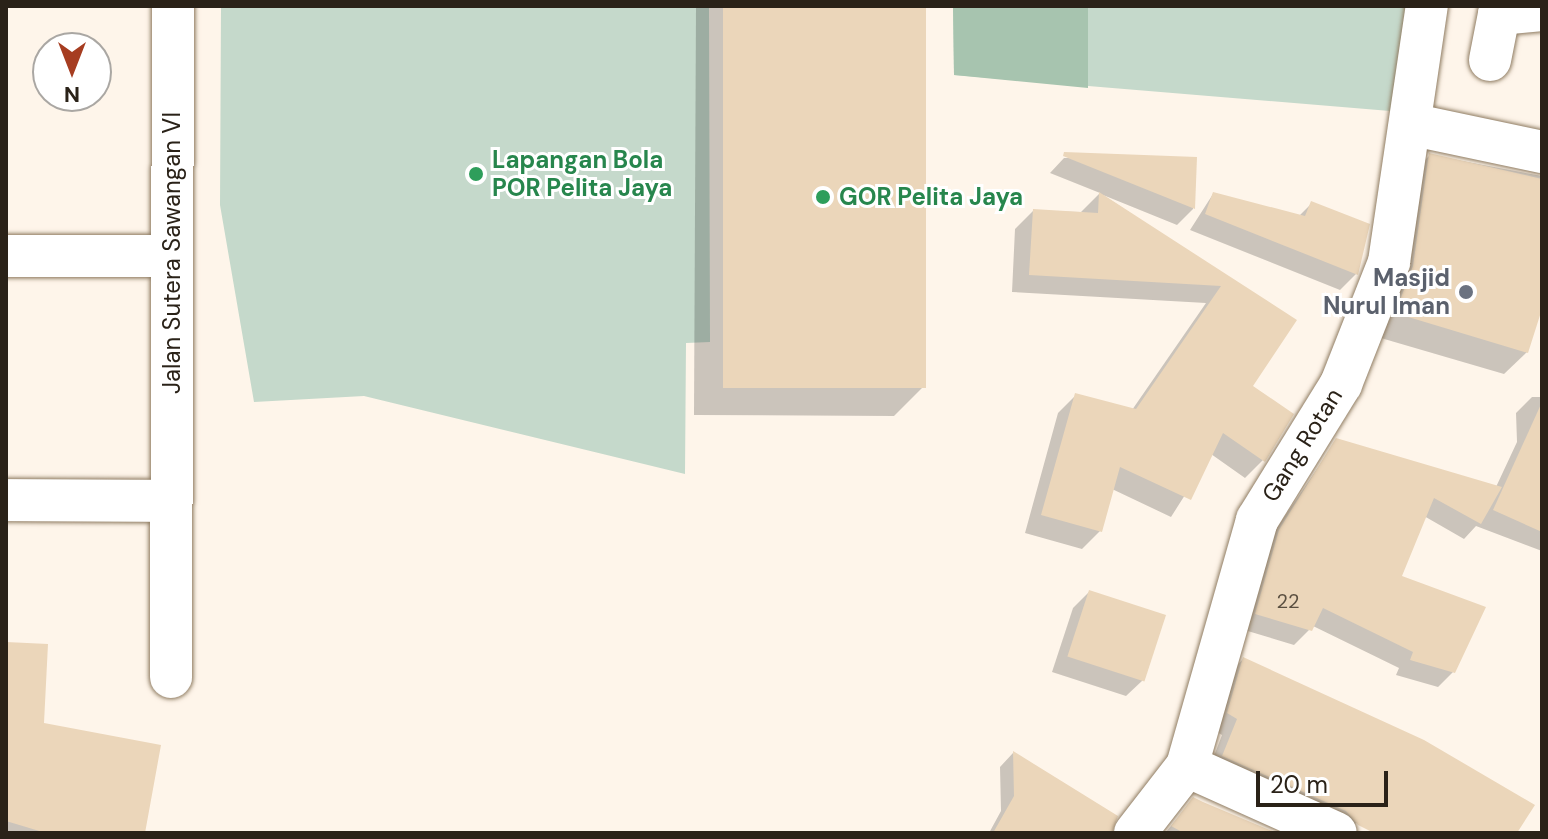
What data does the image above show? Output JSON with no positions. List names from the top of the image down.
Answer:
{
  "streets": {
    "street": ["Jalan Sutera Sawangan VI", "Gang Rotan"]
  },
  "places": ["Lapangan Bola POR Pelita Jaya", "GOR Pelita Jaya", "Masjid Nurul Iman"],
  "house_numbers": ["22"],
  "scale_bar": "20 m",
  "north": "bottom"
}
